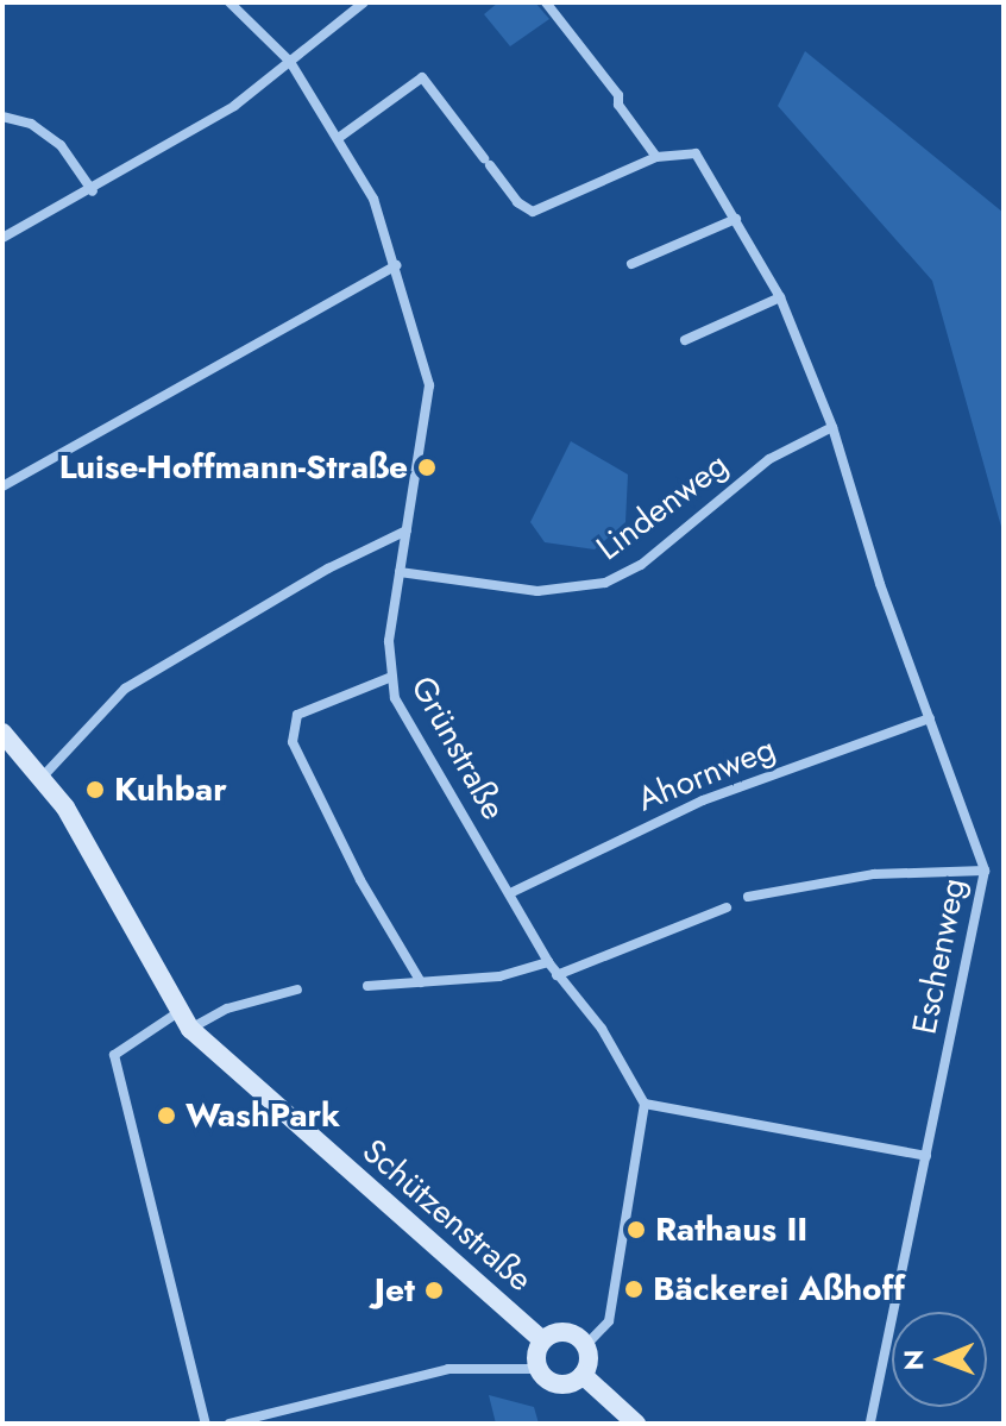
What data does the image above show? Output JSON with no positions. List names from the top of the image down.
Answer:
{
  "streets": {
    "main road": ["Schützenstraße"],
    "street": [
      "Lindenweg",
      "Grünstraße",
      "Ahornweg",
      "Eschenweg"
    ]
  },
  "crossings": [
    ["Lindenweg", "Grünstraße"],
    ["Lindenweg", "Eschenweg"],
    ["Grünstraße", "Ahornweg"],
    ["Ahornweg", "Eschenweg"]
  ],
  "places": [
    "Luise-Hoffmann-Straße",
    "Kuhbar",
    "WashPark",
    "Rathaus II",
    "Bäckerei Aßhoff",
    "Jet"
  ],
  "north": "left"
}
